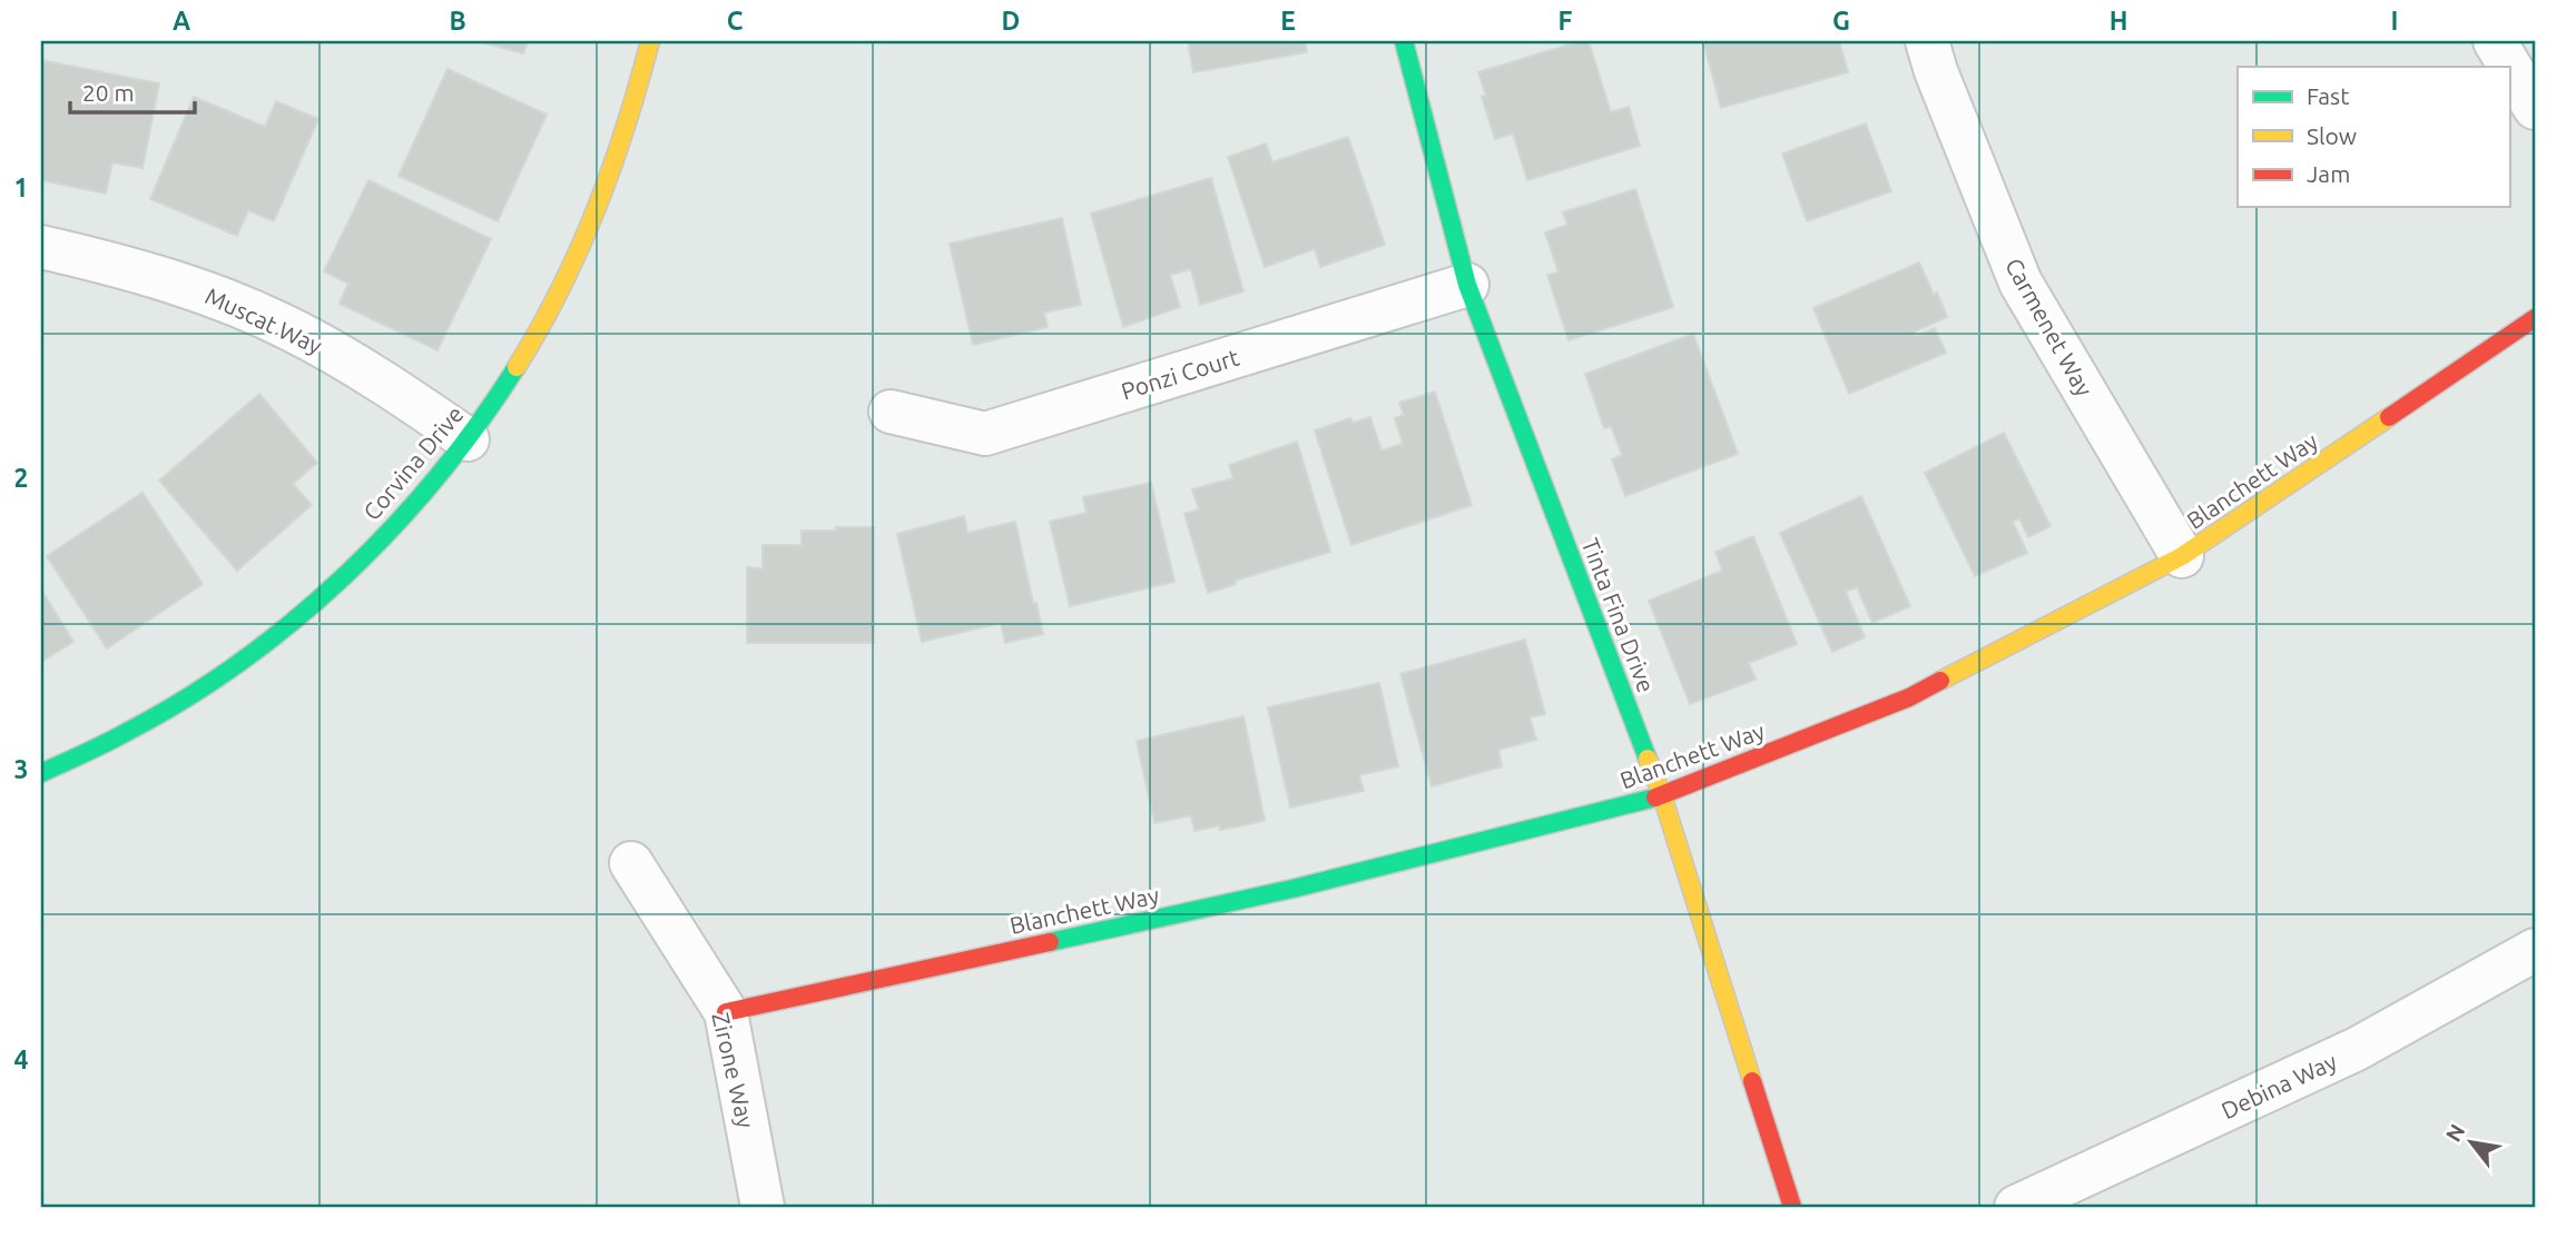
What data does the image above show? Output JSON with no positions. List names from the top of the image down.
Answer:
{
  "streets": {
    "street": [
      "Muscat Way",
      "Carmenet Way",
      "Ponzi Court",
      "Corvina Drive",
      "Blanchett Way",
      "Tinta Fina Drive",
      "Zirone Way",
      "Debina Way"
    ]
  },
  "crossings": [
    ["Muscat Way", "Corvina Drive"],
    ["Carmenet Way", "Blanchett Way"],
    ["Ponzi Court", "Tinta Fina Drive"],
    ["Blanchett Way", "Tinta Fina Drive"],
    ["Blanchett Way", "Zirone Way"]
  ],
  "legend": ["Fast", "Slow", "Jam"],
  "scale_bar": "20 m",
  "north": "top left",
  "grid": {
    "columns": [
      "A",
      "B",
      "C",
      "D",
      "E",
      "F",
      "G",
      "H",
      "I"
    ],
    "rows": [
      "1",
      "2",
      "3",
      "4"
    ]
  }
}
